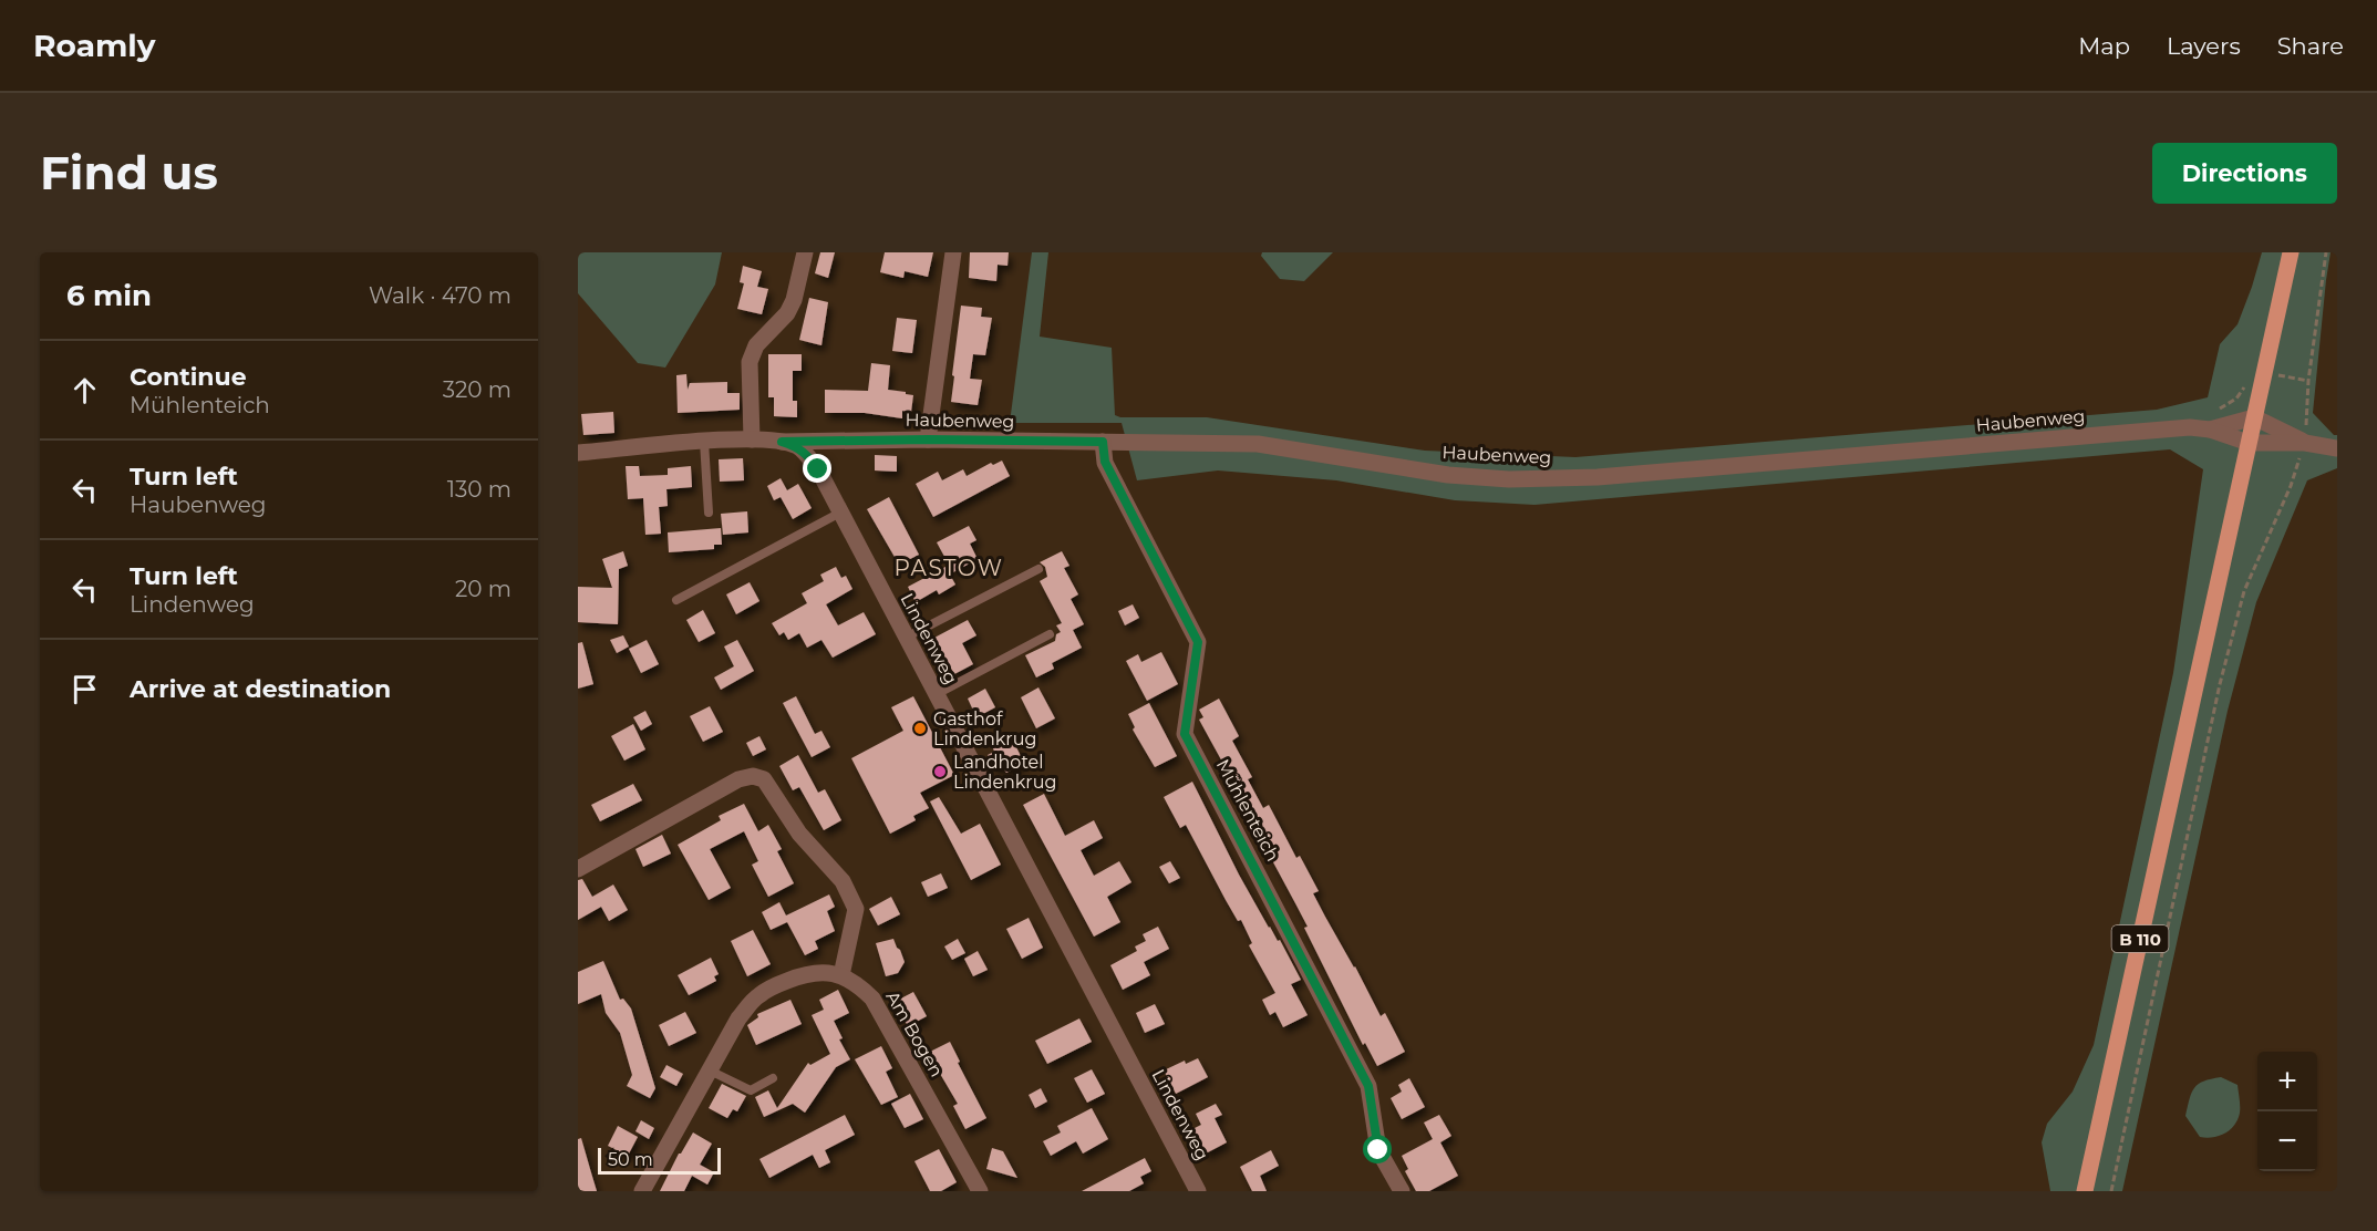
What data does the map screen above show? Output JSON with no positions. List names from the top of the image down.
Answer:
{
  "streets": {
    "main road": ["B 110"],
    "street": [
      "Haubenweg",
      "Lindenweg",
      "Mühlenteich",
      "Am Bogen"
    ]
  },
  "crossings": [
    ["Haubenweg", "Lindenweg"],
    ["Haubenweg", "Mühlenteich"],
    ["Haubenweg", "B 110"]
  ],
  "districts": ["PASTOW"],
  "places": ["Gasthof Lindenkrug", "Landhotel Lindenkrug"],
  "scale_bar": "50 m",
  "page": {
    "header": "Roamly",
    "nav": ["Map", "Layers", "Share"],
    "buttons": "Directions",
    "title": "Find us",
    "heading": ["6 min", "Walk · 470 m"],
    "list": [
      ["Continue", "Mühlenteich", "320 m"],
      ["Turn left", "Haubenweg", "130 m"],
      ["Turn left", "Lindenweg", "20 m"],
      "Arrive at destination"
    ],
    "map_buttons": ["+", "−"],
    "scale": "50 m"
  }
}
